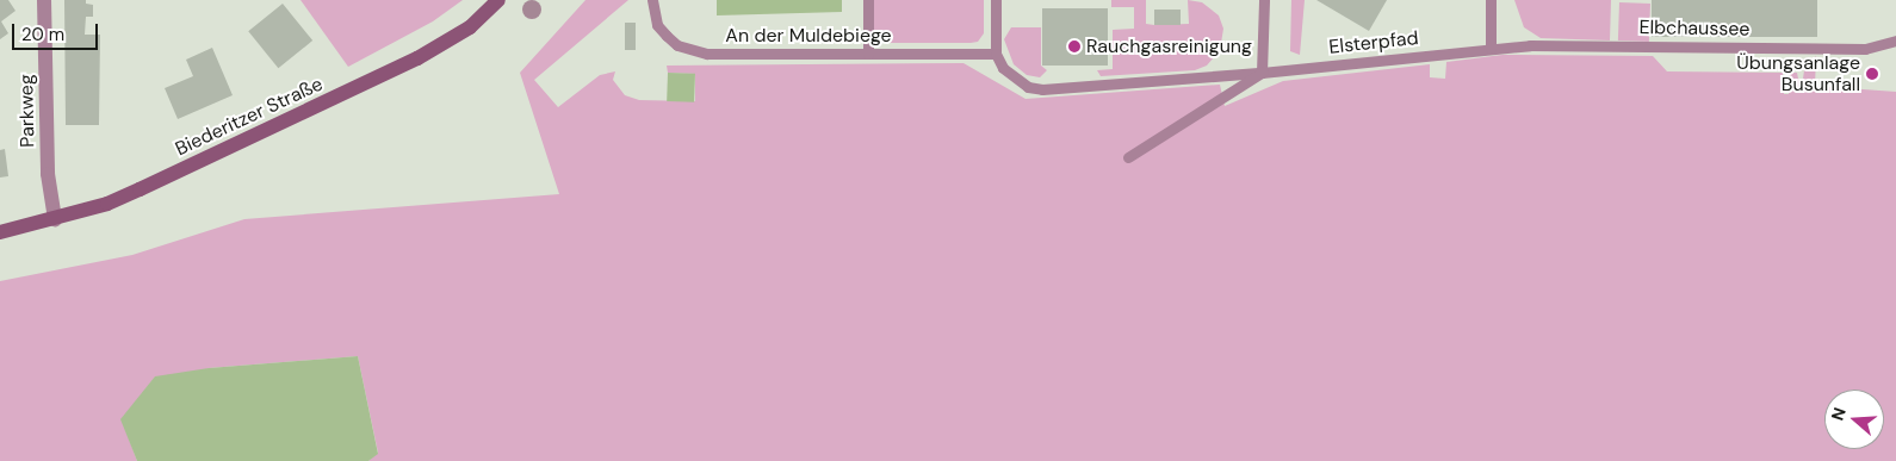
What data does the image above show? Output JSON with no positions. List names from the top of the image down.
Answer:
{
  "streets": {
    "street": ["Parkweg", "Biederitzer Straße"],
    "lane": ["Elbchaussee", "An der Muldebiege", "Elsterpfad"]
  },
  "crossings": [
    ["Elbchaussee", "Elsterpfad"],
    ["An der Muldebiege", "Elsterpfad"],
    ["Parkweg", "Biederitzer Straße"]
  ],
  "places": ["Rauchgasreinigung", "Übungsanlage Busunfall"],
  "scale_bar": "20 m",
  "north": "left"
}
